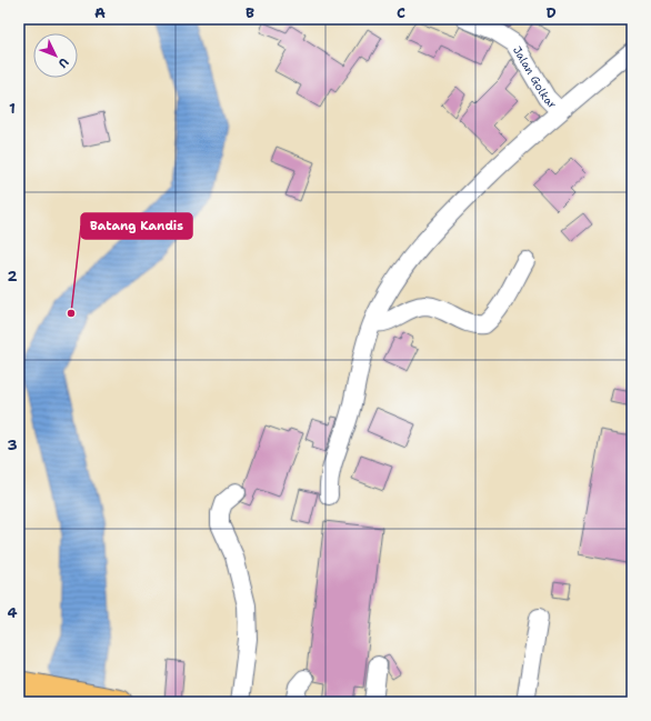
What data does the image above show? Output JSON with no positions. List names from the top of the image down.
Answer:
{
  "streets": {
    "street": ["Jalan Golkar"]
  },
  "places": ["Batang Kandis"],
  "north": "bottom right",
  "grid": {
    "columns": [
      "A",
      "B",
      "C",
      "D"
    ],
    "rows": [
      "1",
      "2",
      "3",
      "4"
    ]
  }
}
